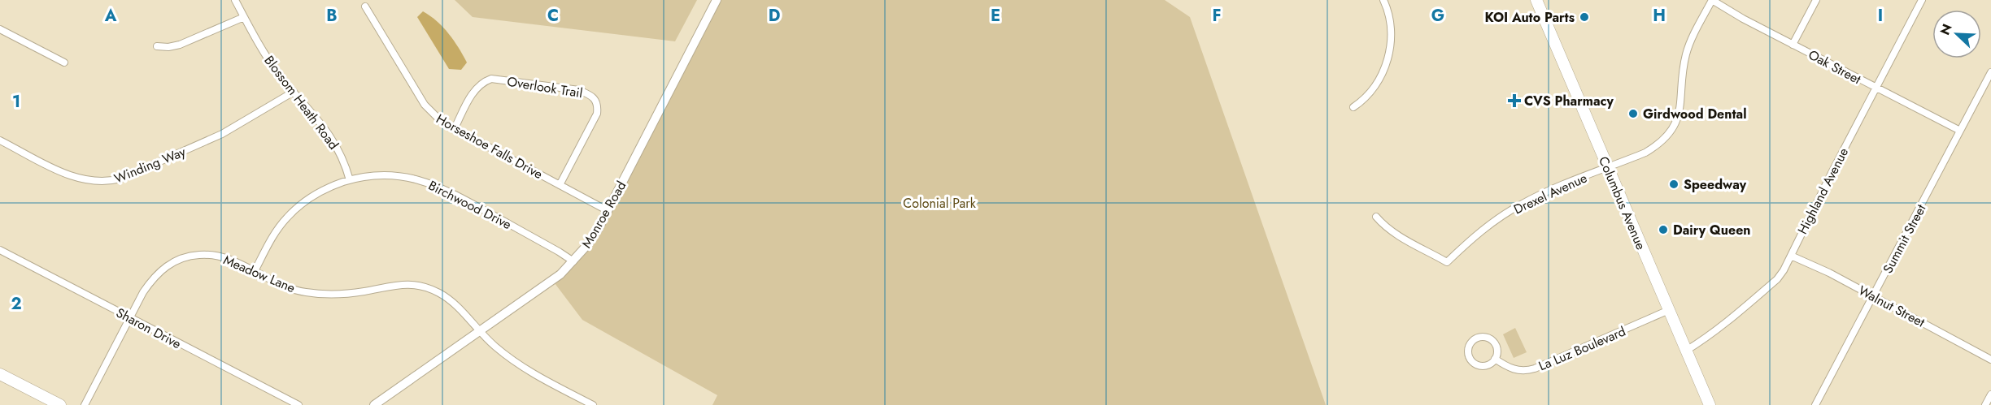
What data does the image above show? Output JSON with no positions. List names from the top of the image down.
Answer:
{
  "streets": {
    "main road": ["Columbus Avenue"],
    "street": [
      "Oak Street",
      "Overlook Trail",
      "Blossom Heath Road",
      "Horseshoe Falls Drive",
      "Winding Way",
      "Highland Avenue",
      "Drexel Avenue",
      "Birchwood Drive",
      "Monroe Road",
      "Summit Street",
      "Meadow Lane",
      "Walnut Street",
      "Sharon Drive",
      "La Luz Boulevard"
    ]
  },
  "crossings": [
    ["Oak Street", "Highland Avenue"],
    ["Oak Street", "Summit Street"],
    ["Overlook Trail", "Horseshoe Falls Drive"],
    ["Blossom Heath Road", "Winding Way"],
    ["Blossom Heath Road", "Birchwood Drive"],
    ["Horseshoe Falls Drive", "Monroe Road"],
    ["Highland Avenue", "Columbus Avenue"],
    ["Highland Avenue", "Walnut Street"],
    ["Drexel Avenue", "Columbus Avenue"],
    ["Columbus Avenue", "La Luz Boulevard"],
    ["Birchwood Drive", "Monroe Road"],
    ["Birchwood Drive", "Meadow Lane"],
    ["Monroe Road", "Meadow Lane"],
    ["Summit Street", "Walnut Street"],
    ["Meadow Lane", "Sharon Drive"]
  ],
  "parks": ["Colonial Park"],
  "places": {
    "other": [
      "KOI Auto Parts",
      "Girdwood Dental",
      "Speedway",
      "Dairy Queen"
    ],
    "health": ["CVS Pharmacy"]
  },
  "north": "top left",
  "grid": {
    "columns": [
      "A",
      "B",
      "C",
      "D",
      "E",
      "F",
      "G",
      "H",
      "I"
    ],
    "rows": ["1", "2"]
  }
}
